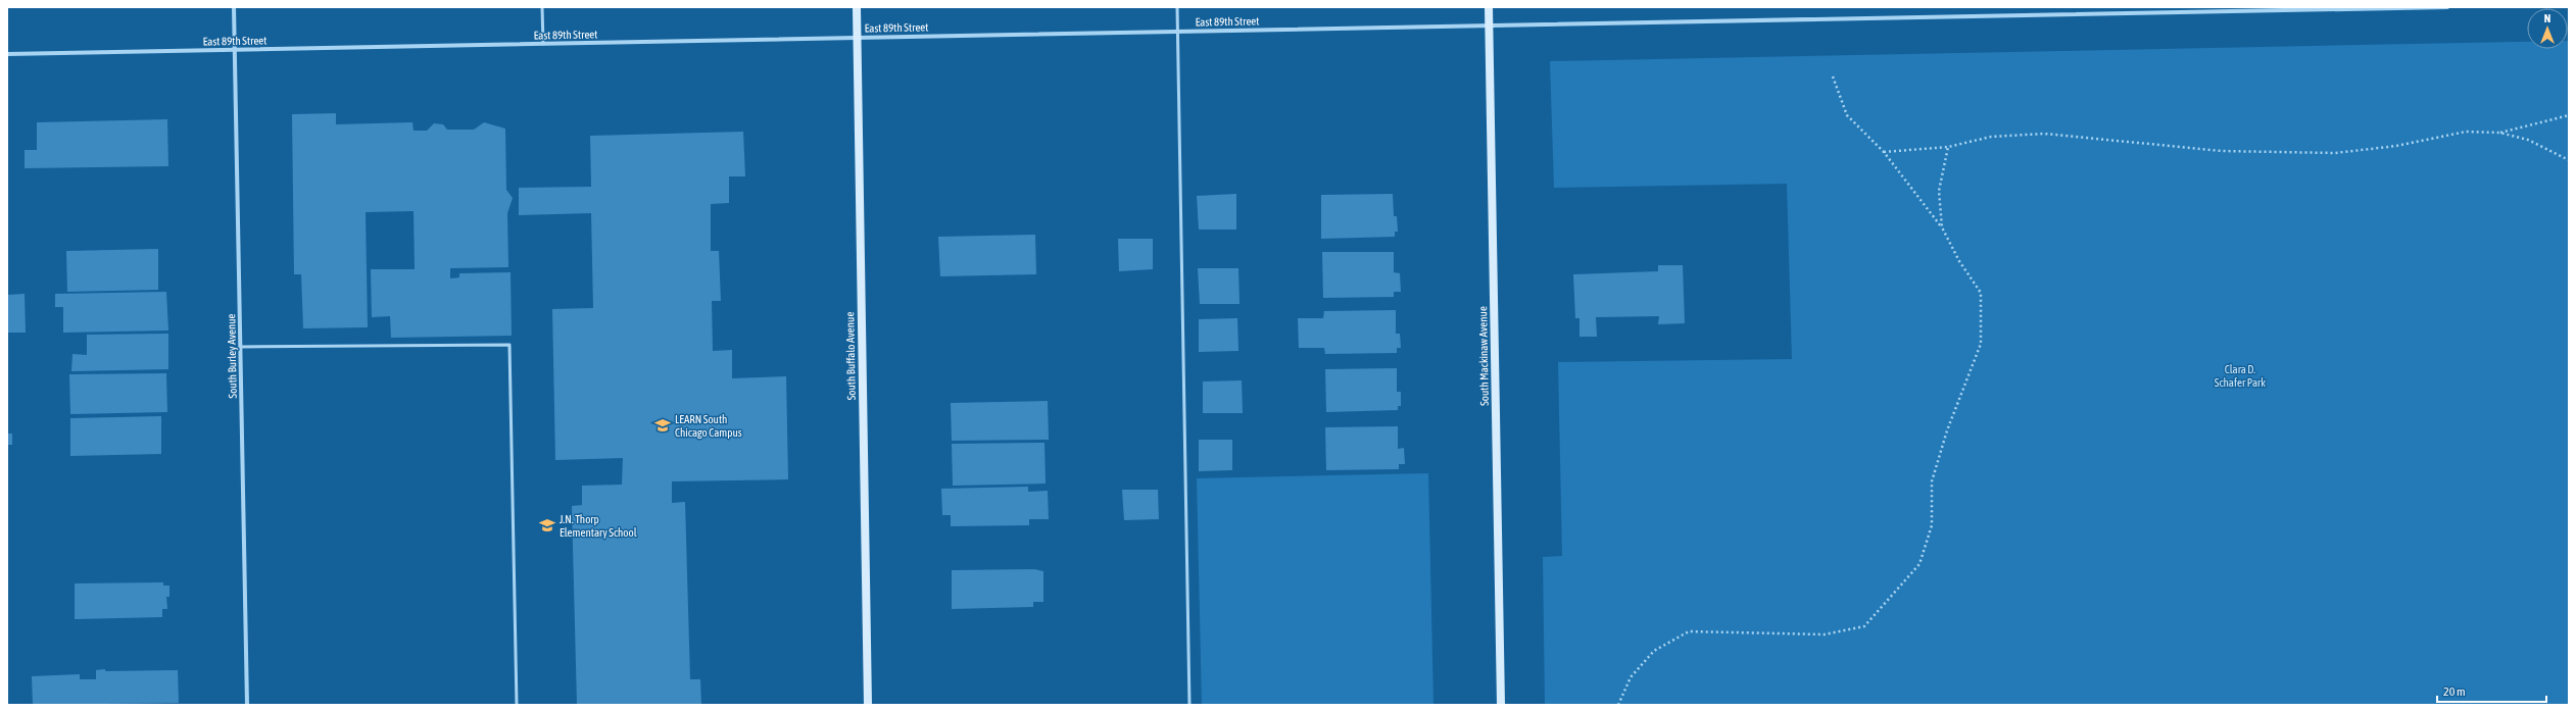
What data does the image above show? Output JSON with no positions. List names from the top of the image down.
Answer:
{
  "streets": {
    "street": [
      "East 89th Street",
      "South Burley Avenue",
      "South Buffalo Avenue",
      "South Mackinaw Avenue"
    ]
  },
  "crossings": [
    ["East 89th Street", "South Burley Avenue"],
    ["East 89th Street", "South Buffalo Avenue"],
    ["East 89th Street", "South Mackinaw Avenue"]
  ],
  "parks": ["Clara D. Schafer Park"],
  "places": {
    "school or university": ["LEARN South Chicago Campus", "J.N. Thorp Elementary School"]
  },
  "scale_bar": "20 m",
  "north": "top"
}
